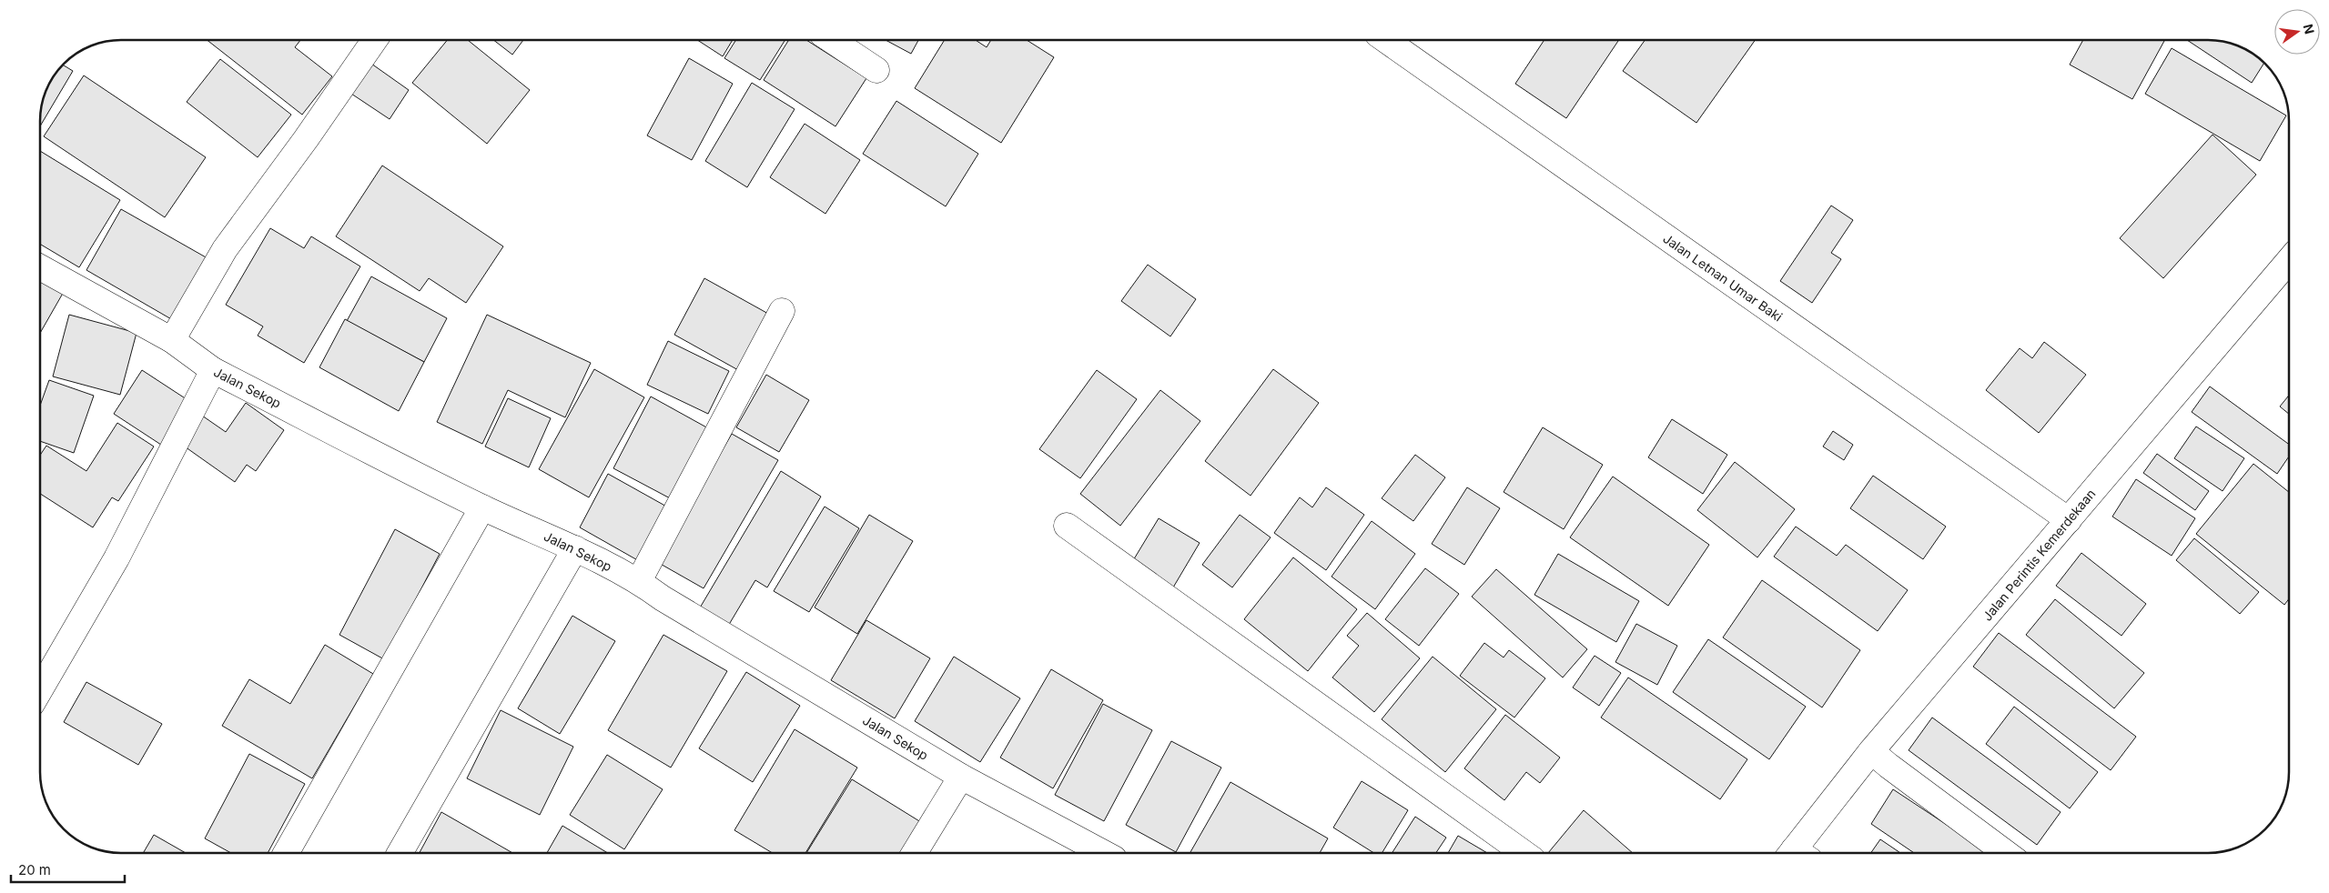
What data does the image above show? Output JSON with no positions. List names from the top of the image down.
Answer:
{
  "streets": {
    "street": ["Jalan Letnan Umar Baki", "Jalan Sekop", "Jalan Perintis Kemerdekaan"]
  },
  "crossings": [
    ["Jalan Letnan Umar Baki", "Jalan Perintis Kemerdekaan"]
  ],
  "scale_bar": "20 m",
  "north": "right"
}
